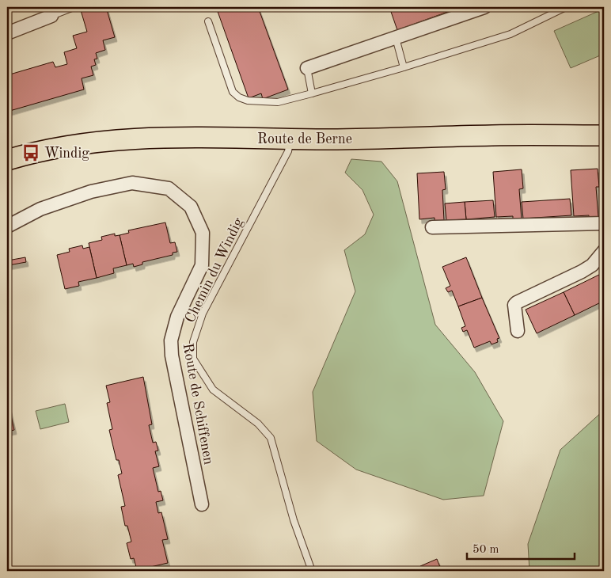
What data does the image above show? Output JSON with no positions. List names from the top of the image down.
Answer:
{
  "streets": {
    "main road": ["Route de Berne"],
    "street": ["Route de Schiffenen"],
    "lane": ["Chemin du Windig"]
  },
  "crossings": [
    ["Route de Berne", "Chemin du Windig"]
  ],
  "places": {
    "bus stop": ["Windig"]
  },
  "scale_bar": "50 m"
}
